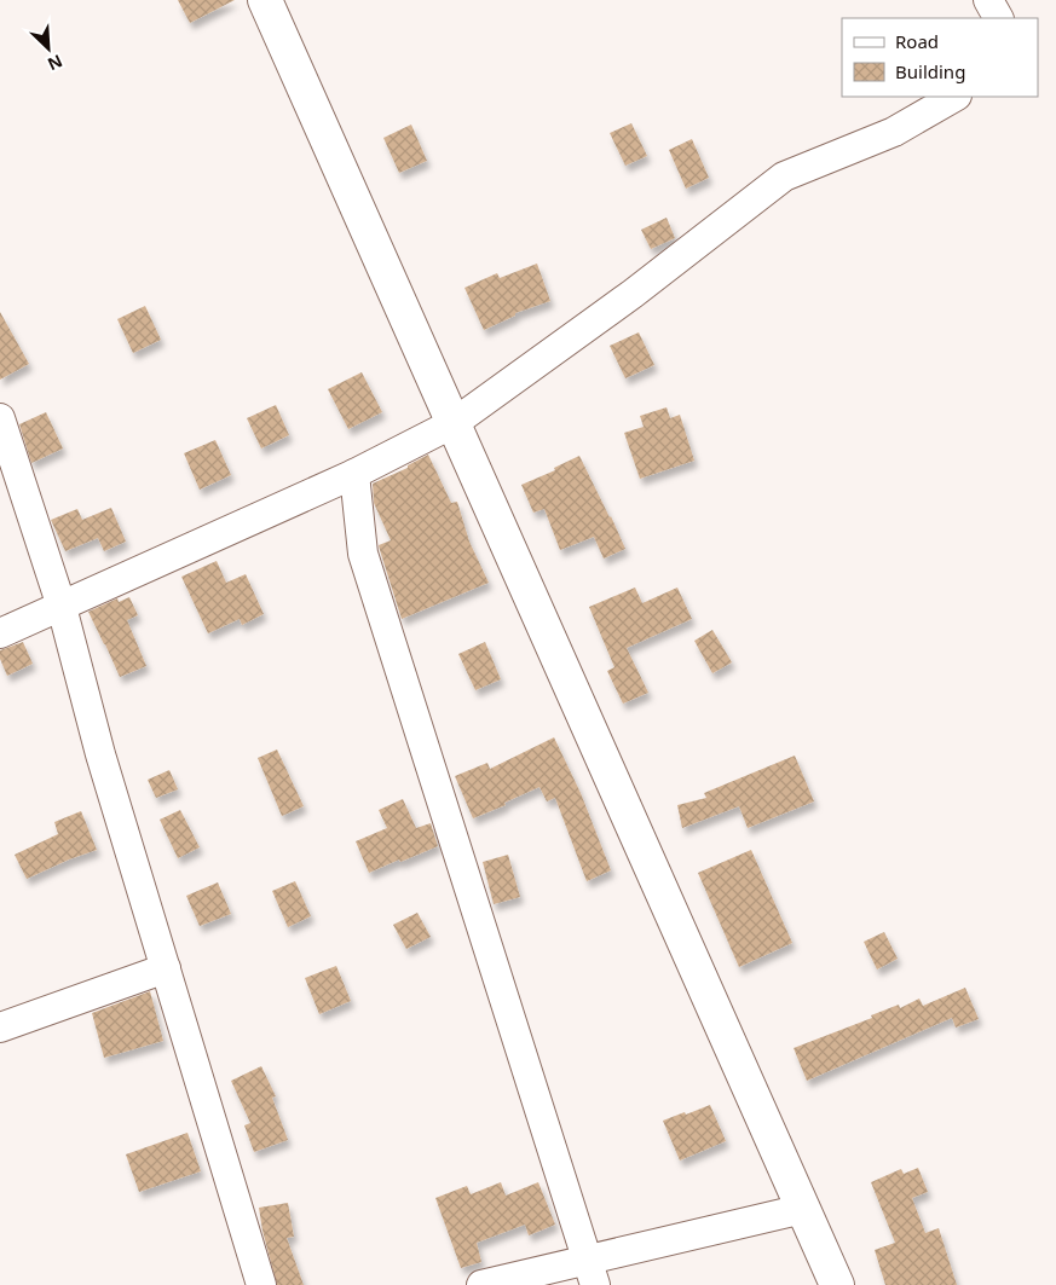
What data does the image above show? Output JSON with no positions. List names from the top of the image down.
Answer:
{
  "legend": ["Road", "Building"],
  "north": "bottom right"
}
